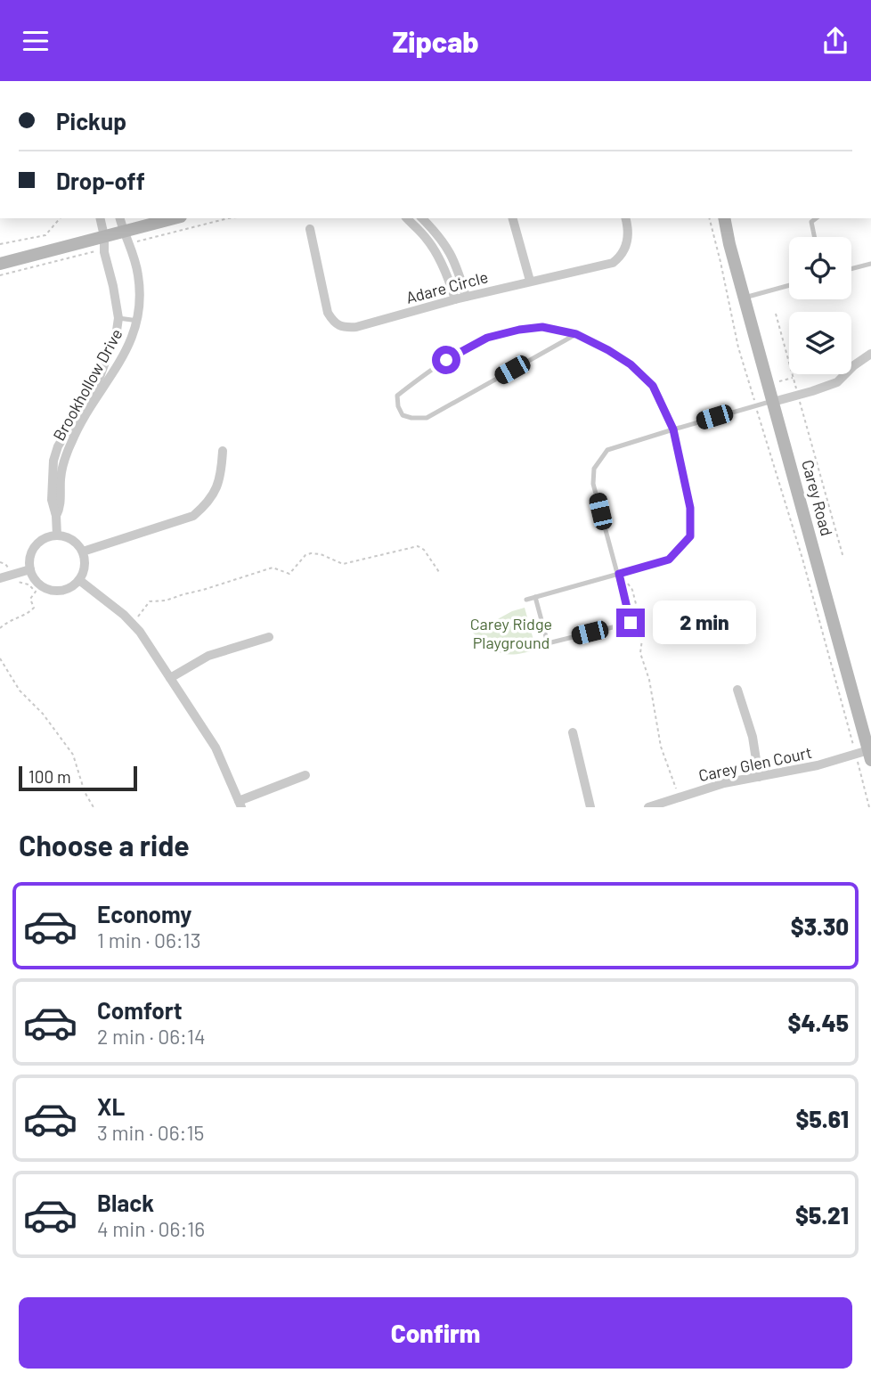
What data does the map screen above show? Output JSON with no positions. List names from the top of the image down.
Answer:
{
  "streets": {
    "street": [
      "Adare Circle",
      "Brookhollow Drive",
      "Carey Road",
      "Carey Glen Court"
    ]
  },
  "crossings": [
    ["Carey Road", "Carey Glen Court"]
  ],
  "parks": ["Carey Ridge Playground"],
  "scale_bar": "100 m",
  "page": {
    "header": "Zipcab",
    "banner": ["Pickup", "Drop-off"],
    "bubble": "2 min",
    "scale": "100 m",
    "heading": "Choose a ride",
    "list": [
      {
        "name": "Economy",
        "note": "1 min · 06:13",
        "value": "$3.30"
      },
      {
        "name": "Comfort",
        "note": "2 min · 06:14",
        "value": "$4.45"
      },
      {
        "name": "XL",
        "note": "3 min · 06:15",
        "value": "$5.61"
      },
      {
        "name": "Black",
        "note": "4 min · 06:16",
        "value": "$5.21"
      }
    ],
    "buttons": "Confirm"
  }
}
